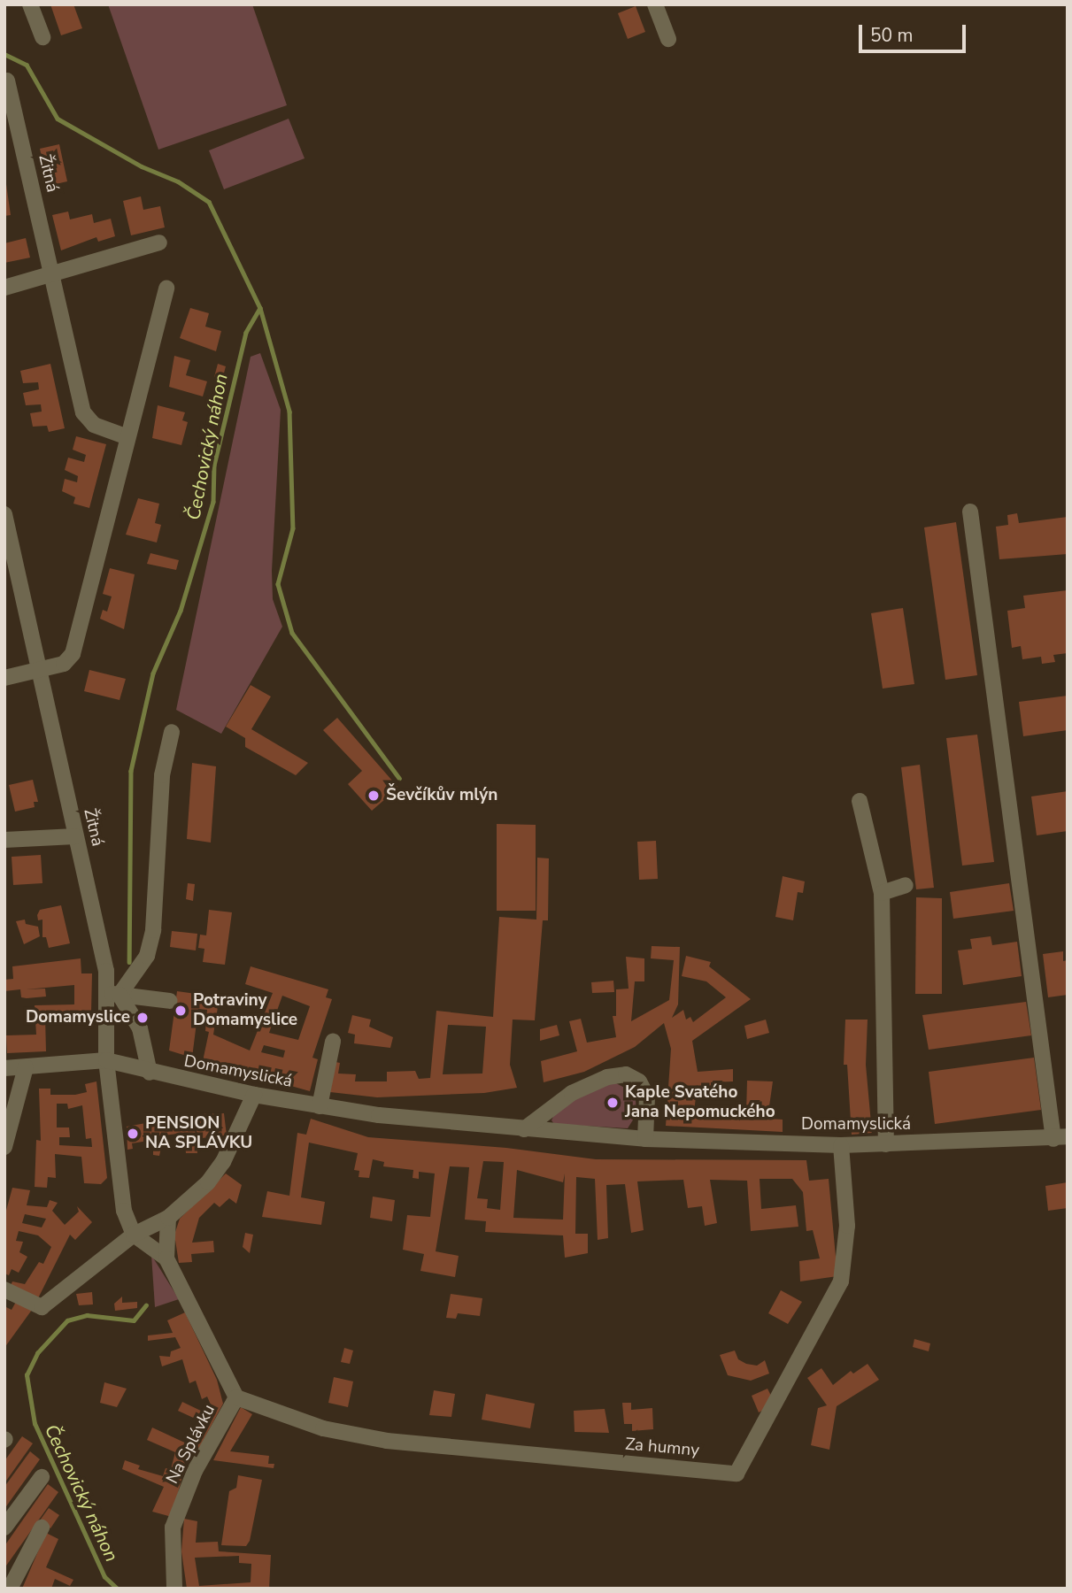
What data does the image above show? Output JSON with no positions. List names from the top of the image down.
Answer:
{
  "streets": {
    "street": [
      "Žitná",
      "Domamyslická",
      "Na Splávku",
      "Za humny"
    ]
  },
  "crossings": [
    ["Žitná", "Domamyslická"],
    ["Domamyslická", "Za humny"],
    ["Na Splávku", "Za humny"]
  ],
  "water": ["Čechovický náhon"],
  "places": [
    "Ševčíkův mlýn",
    "Potraviny Domamyslice",
    "Domamyslice",
    "Kaple Svatého Jana Nepomuckého",
    "PENSION NA SPLÁVKU"
  ],
  "scale_bar": "50 m"
}
